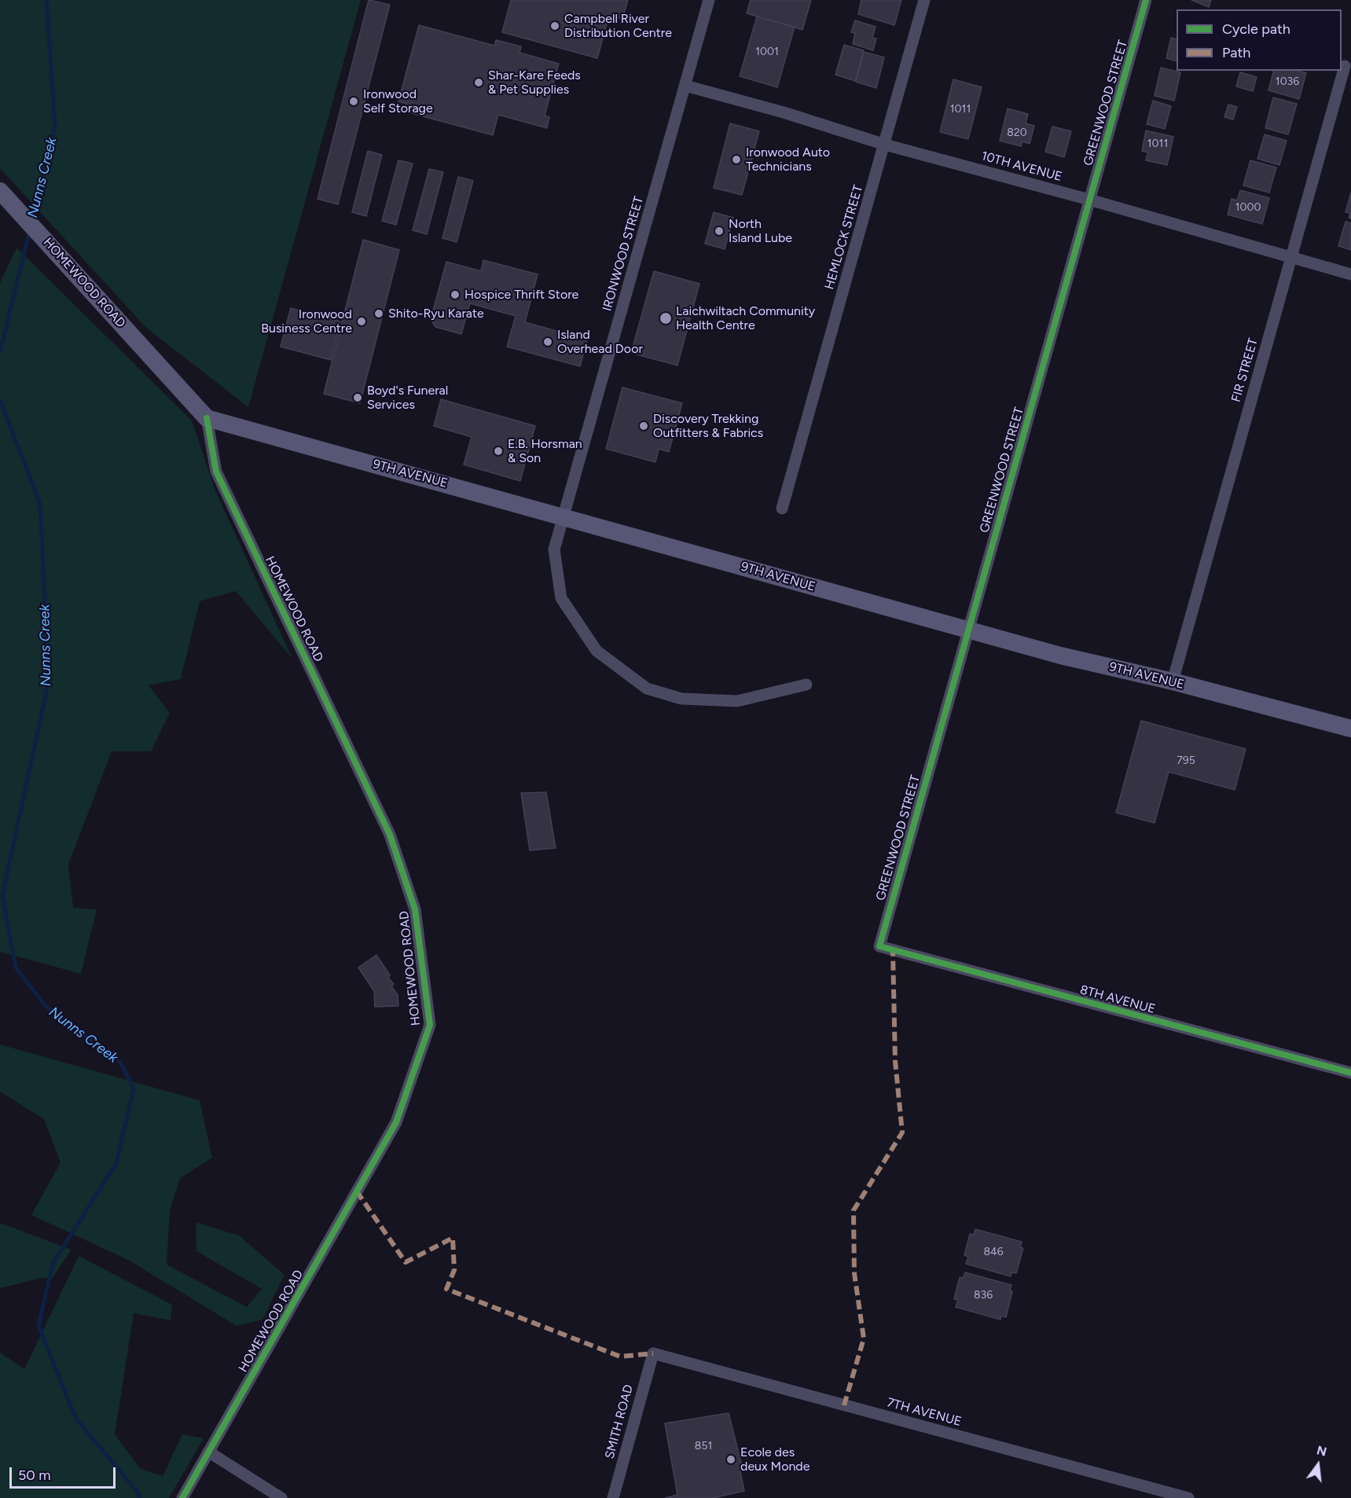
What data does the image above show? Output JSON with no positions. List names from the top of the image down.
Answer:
{
  "streets": {
    "main road": ["HOMEWOOD ROAD", "9TH AVENUE"],
    "street": [
      "GREENWOOD STREET",
      "10TH AVENUE",
      "HEMLOCK STREET",
      "IRONWOOD STREET",
      "FIR STREET",
      "8TH AVENUE",
      "7TH AVENUE",
      "SMITH ROAD"
    ]
  },
  "crossings": [
    ["GREENWOOD STREET", "10TH AVENUE"],
    ["GREENWOOD STREET", "9TH AVENUE"],
    ["GREENWOOD STREET", "8TH AVENUE"],
    ["10TH AVENUE", "HEMLOCK STREET"],
    ["10TH AVENUE", "IRONWOOD STREET"],
    ["10TH AVENUE", "FIR STREET"],
    ["IRONWOOD STREET", "9TH AVENUE"],
    ["HOMEWOOD ROAD", "9TH AVENUE"],
    ["FIR STREET", "9TH AVENUE"],
    ["7TH AVENUE", "SMITH ROAD"]
  ],
  "water": ["Nunns Creek"],
  "places": [
    "Campbell River Distribution Centre",
    "Shar-Kare Feeds & Pet Supplies",
    "Ironwood Self Storage",
    "Ironwood Auto Technicians",
    "North Island Lube",
    "Hospice Thrift Store",
    "Shito-Ryu Karate",
    "Laichwiltach Community Health Centre",
    "Ironwood Business Centre",
    "Island Overhead Door",
    "Boyd's Funeral Services",
    "Discovery Trekking Outfitters & Fabrics",
    "E.B. Horsman & Son",
    "Ecole des deux Monde"
  ],
  "house_numbers": [
    "1001",
    "1036",
    "1011",
    "820",
    "1011",
    "1000",
    "795",
    "846",
    "836",
    "851"
  ],
  "legend": ["Cycle path", "Path"],
  "scale_bar": "50 m",
  "north": "top"
}
